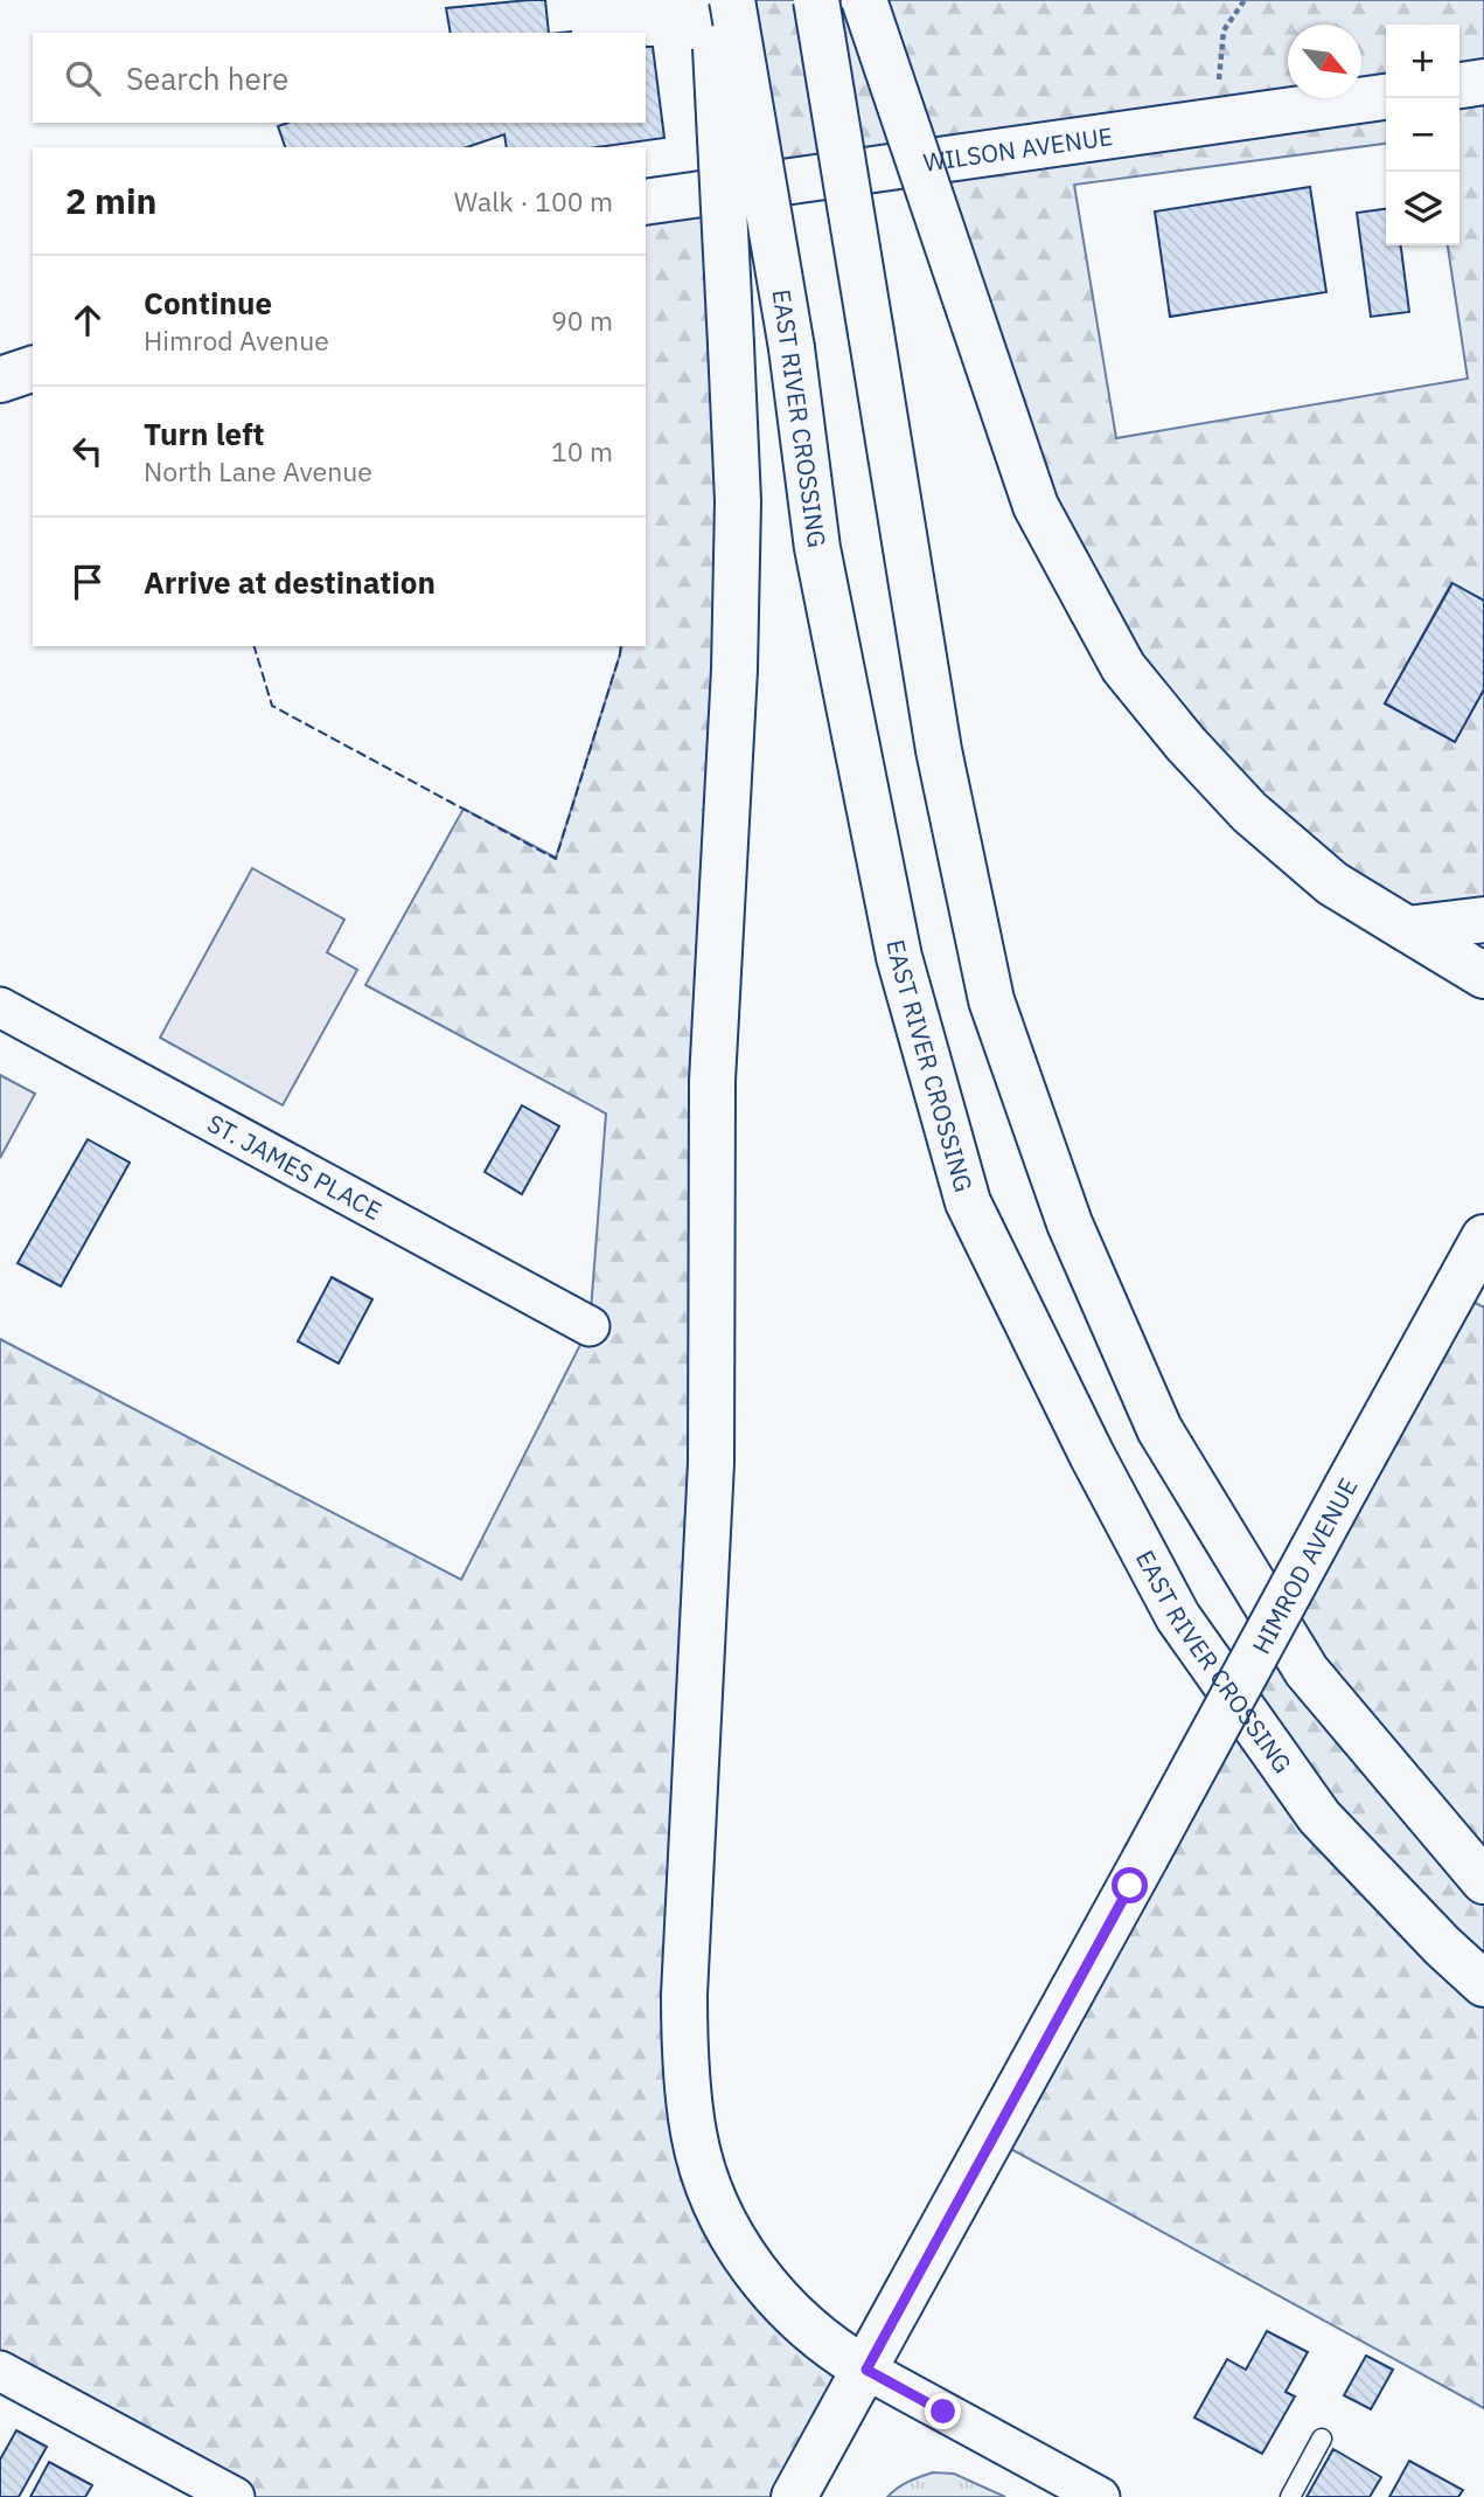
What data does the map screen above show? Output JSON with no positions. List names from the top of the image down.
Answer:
{
  "streets": {
    "main road": ["WILSON AVENUE", "EAST RIVER CROSSING", "HIMROD AVENUE"],
    "street": ["ST. JAMES PLACE"]
  },
  "north": "bottom right",
  "page": {
    "map_buttons": ["+", "−"],
    "search": "Search here",
    "heading": ["2 min", "Walk · 100 m"],
    "list": [
      ["Continue", "Himrod Avenue", "90 m"],
      ["Turn left", "North Lane Avenue", "10 m"],
      "Arrive at destination"
    ]
  }
}
